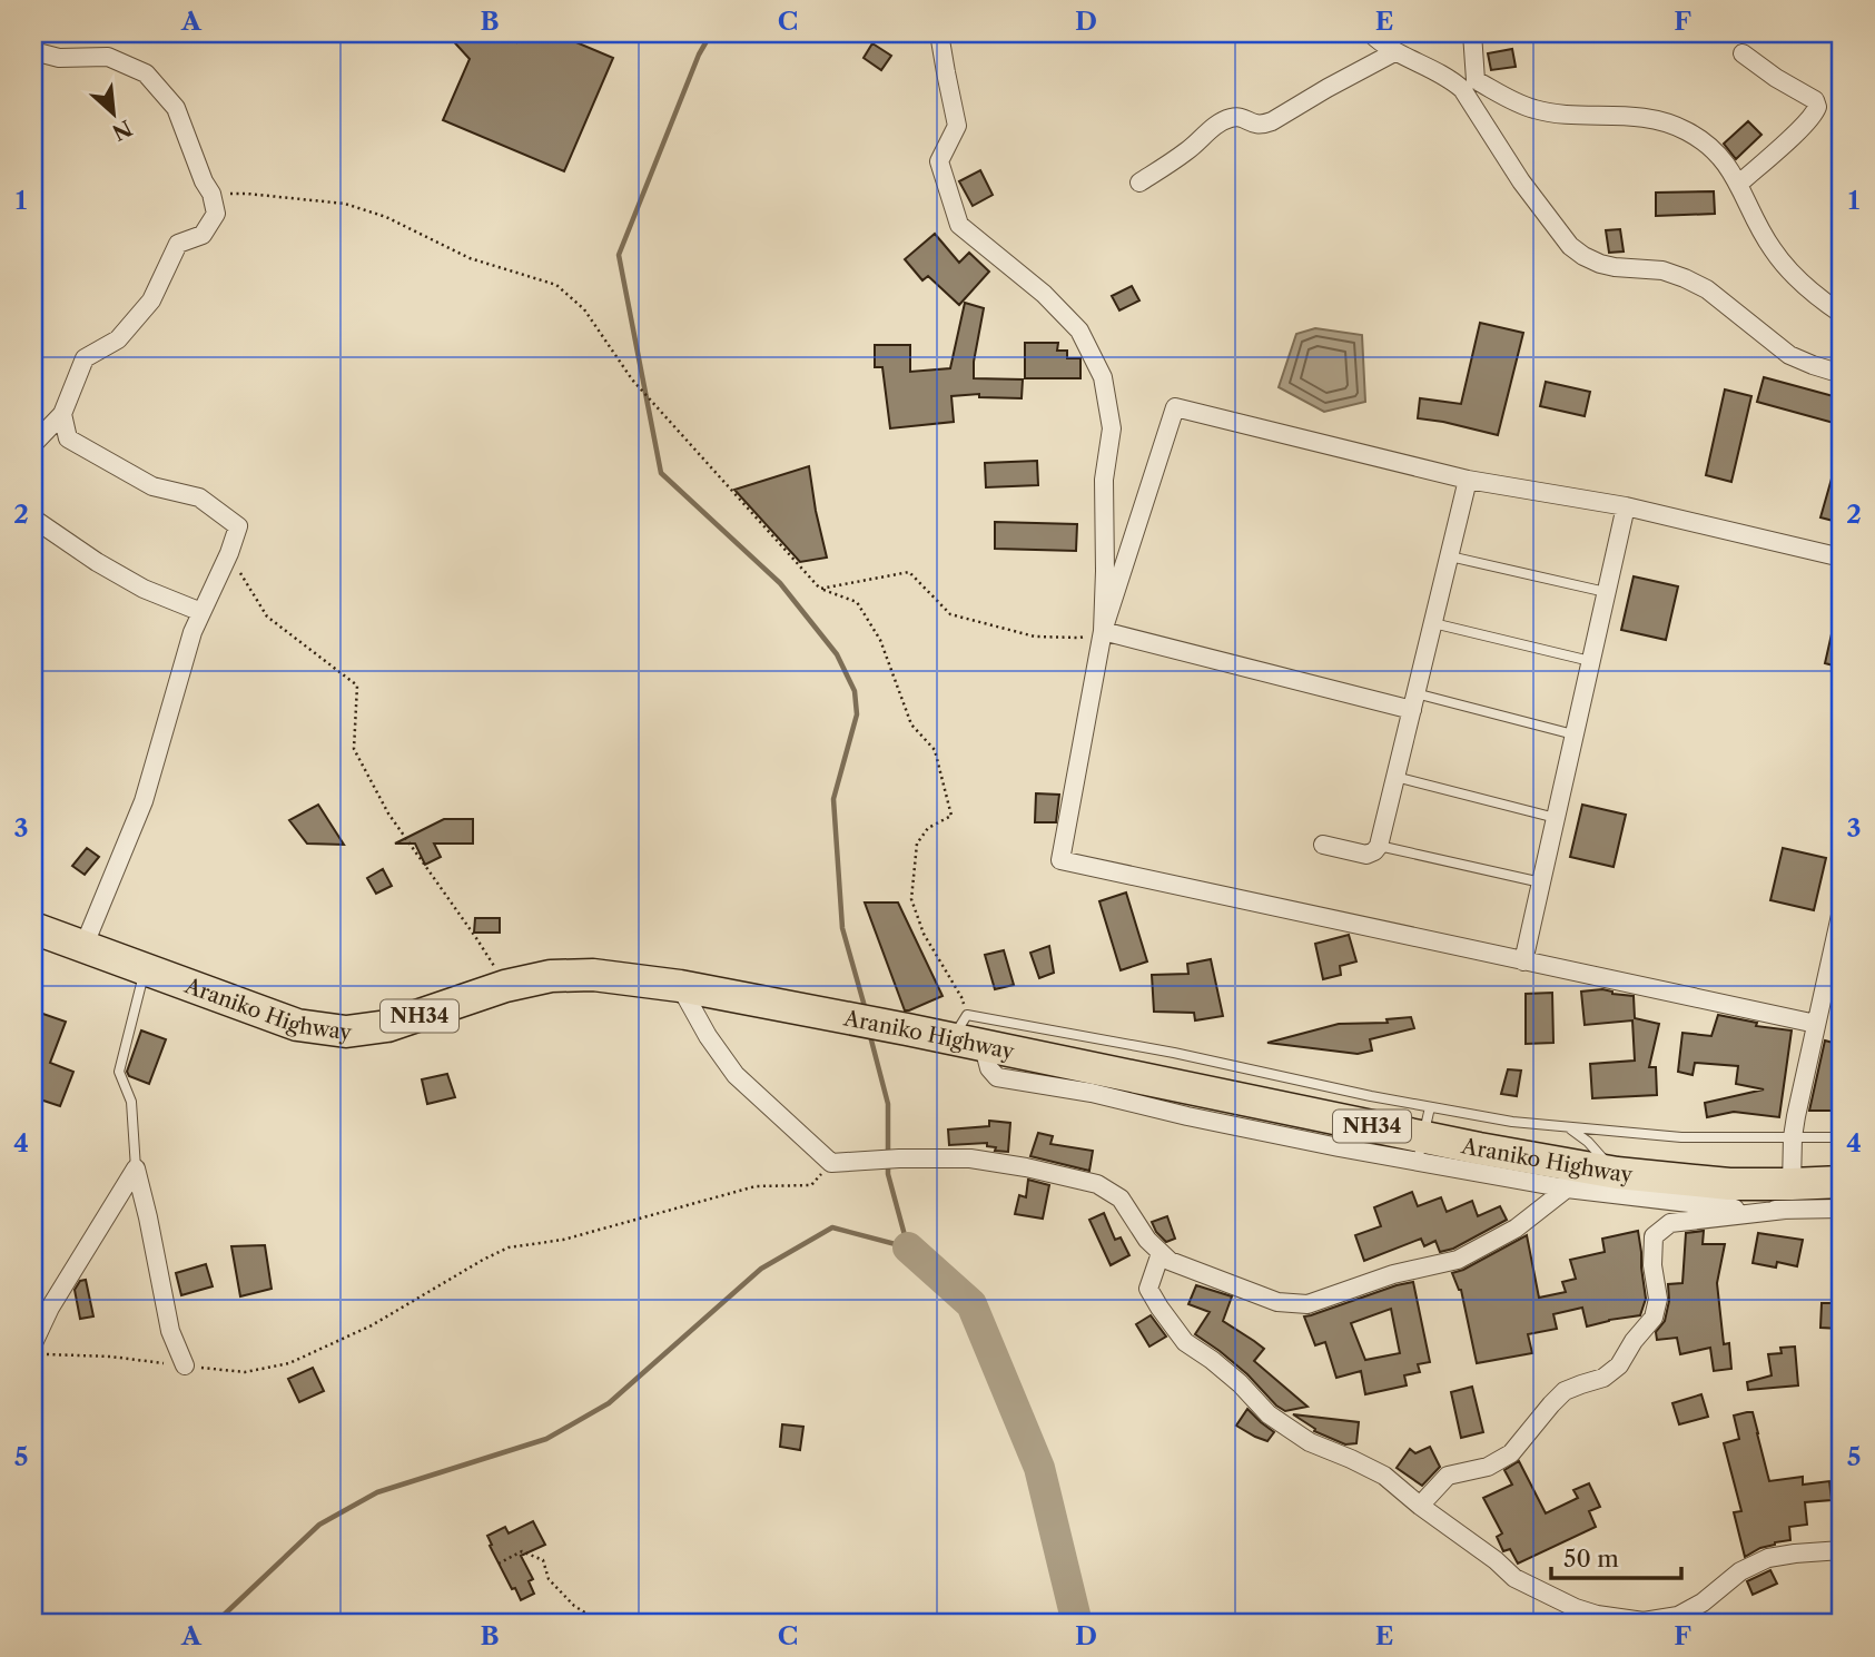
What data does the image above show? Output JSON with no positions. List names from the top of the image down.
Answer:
{
  "streets": {
    "highway": ["Araniko Highway", "NH34"]
  },
  "scale_bar": "50 m",
  "north": "bottom right",
  "grid": {
    "columns": [
      "A",
      "B",
      "C",
      "D",
      "E",
      "F"
    ],
    "rows": [
      "1",
      "2",
      "3",
      "4",
      "5"
    ]
  }
}
